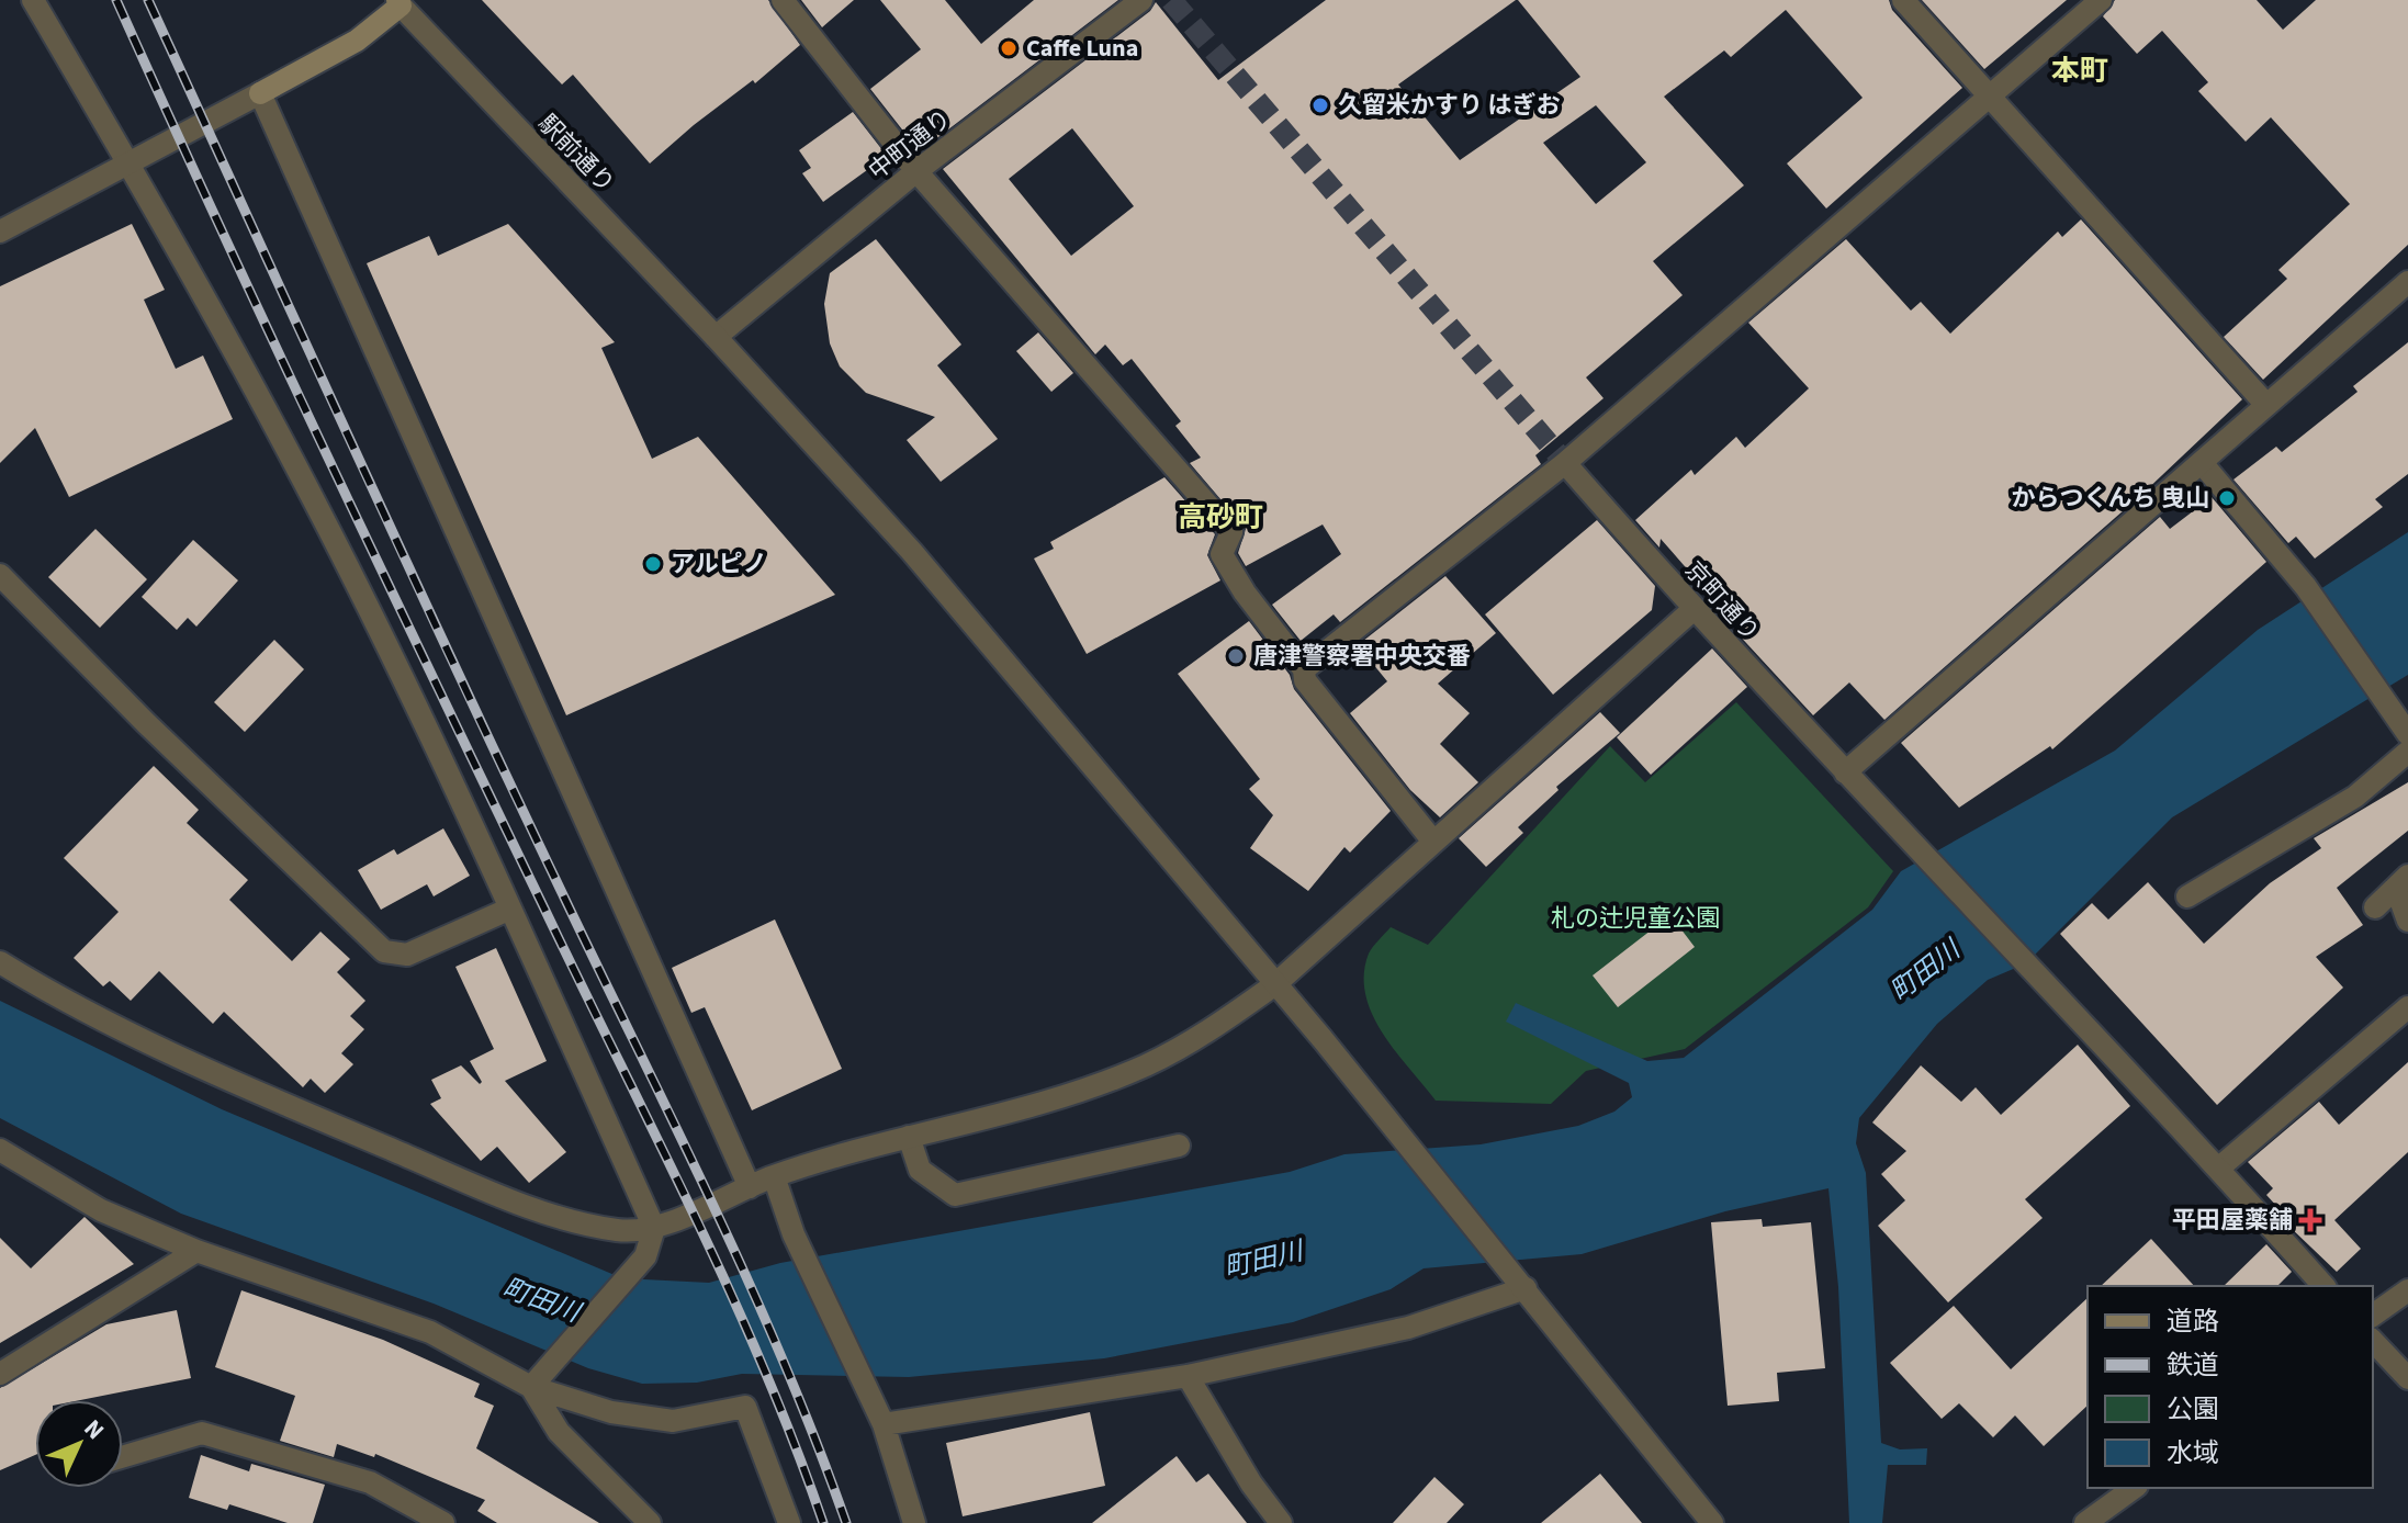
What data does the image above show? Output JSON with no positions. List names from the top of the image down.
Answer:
{
  "streets": {
    "street": ["中町通り", "駅前通り", "京町通り"]
  },
  "crossings": [
    ["中町通り", "駅前通り"]
  ],
  "districts": ["本町", "高砂町"],
  "water": ["町田川"],
  "parks": ["札の辻児童公園"],
  "places": {
    "other": [
      "Caffe Luna",
      "久留米かすり はぎお",
      "からつくんち 曳山",
      "アルピノ",
      "唐津警察署中央交番"
    ],
    "health": ["平田屋薬舗"]
  },
  "legend": [
    "道路",
    "鉄道",
    "公園",
    "水域"
  ],
  "north": "top right"
}
